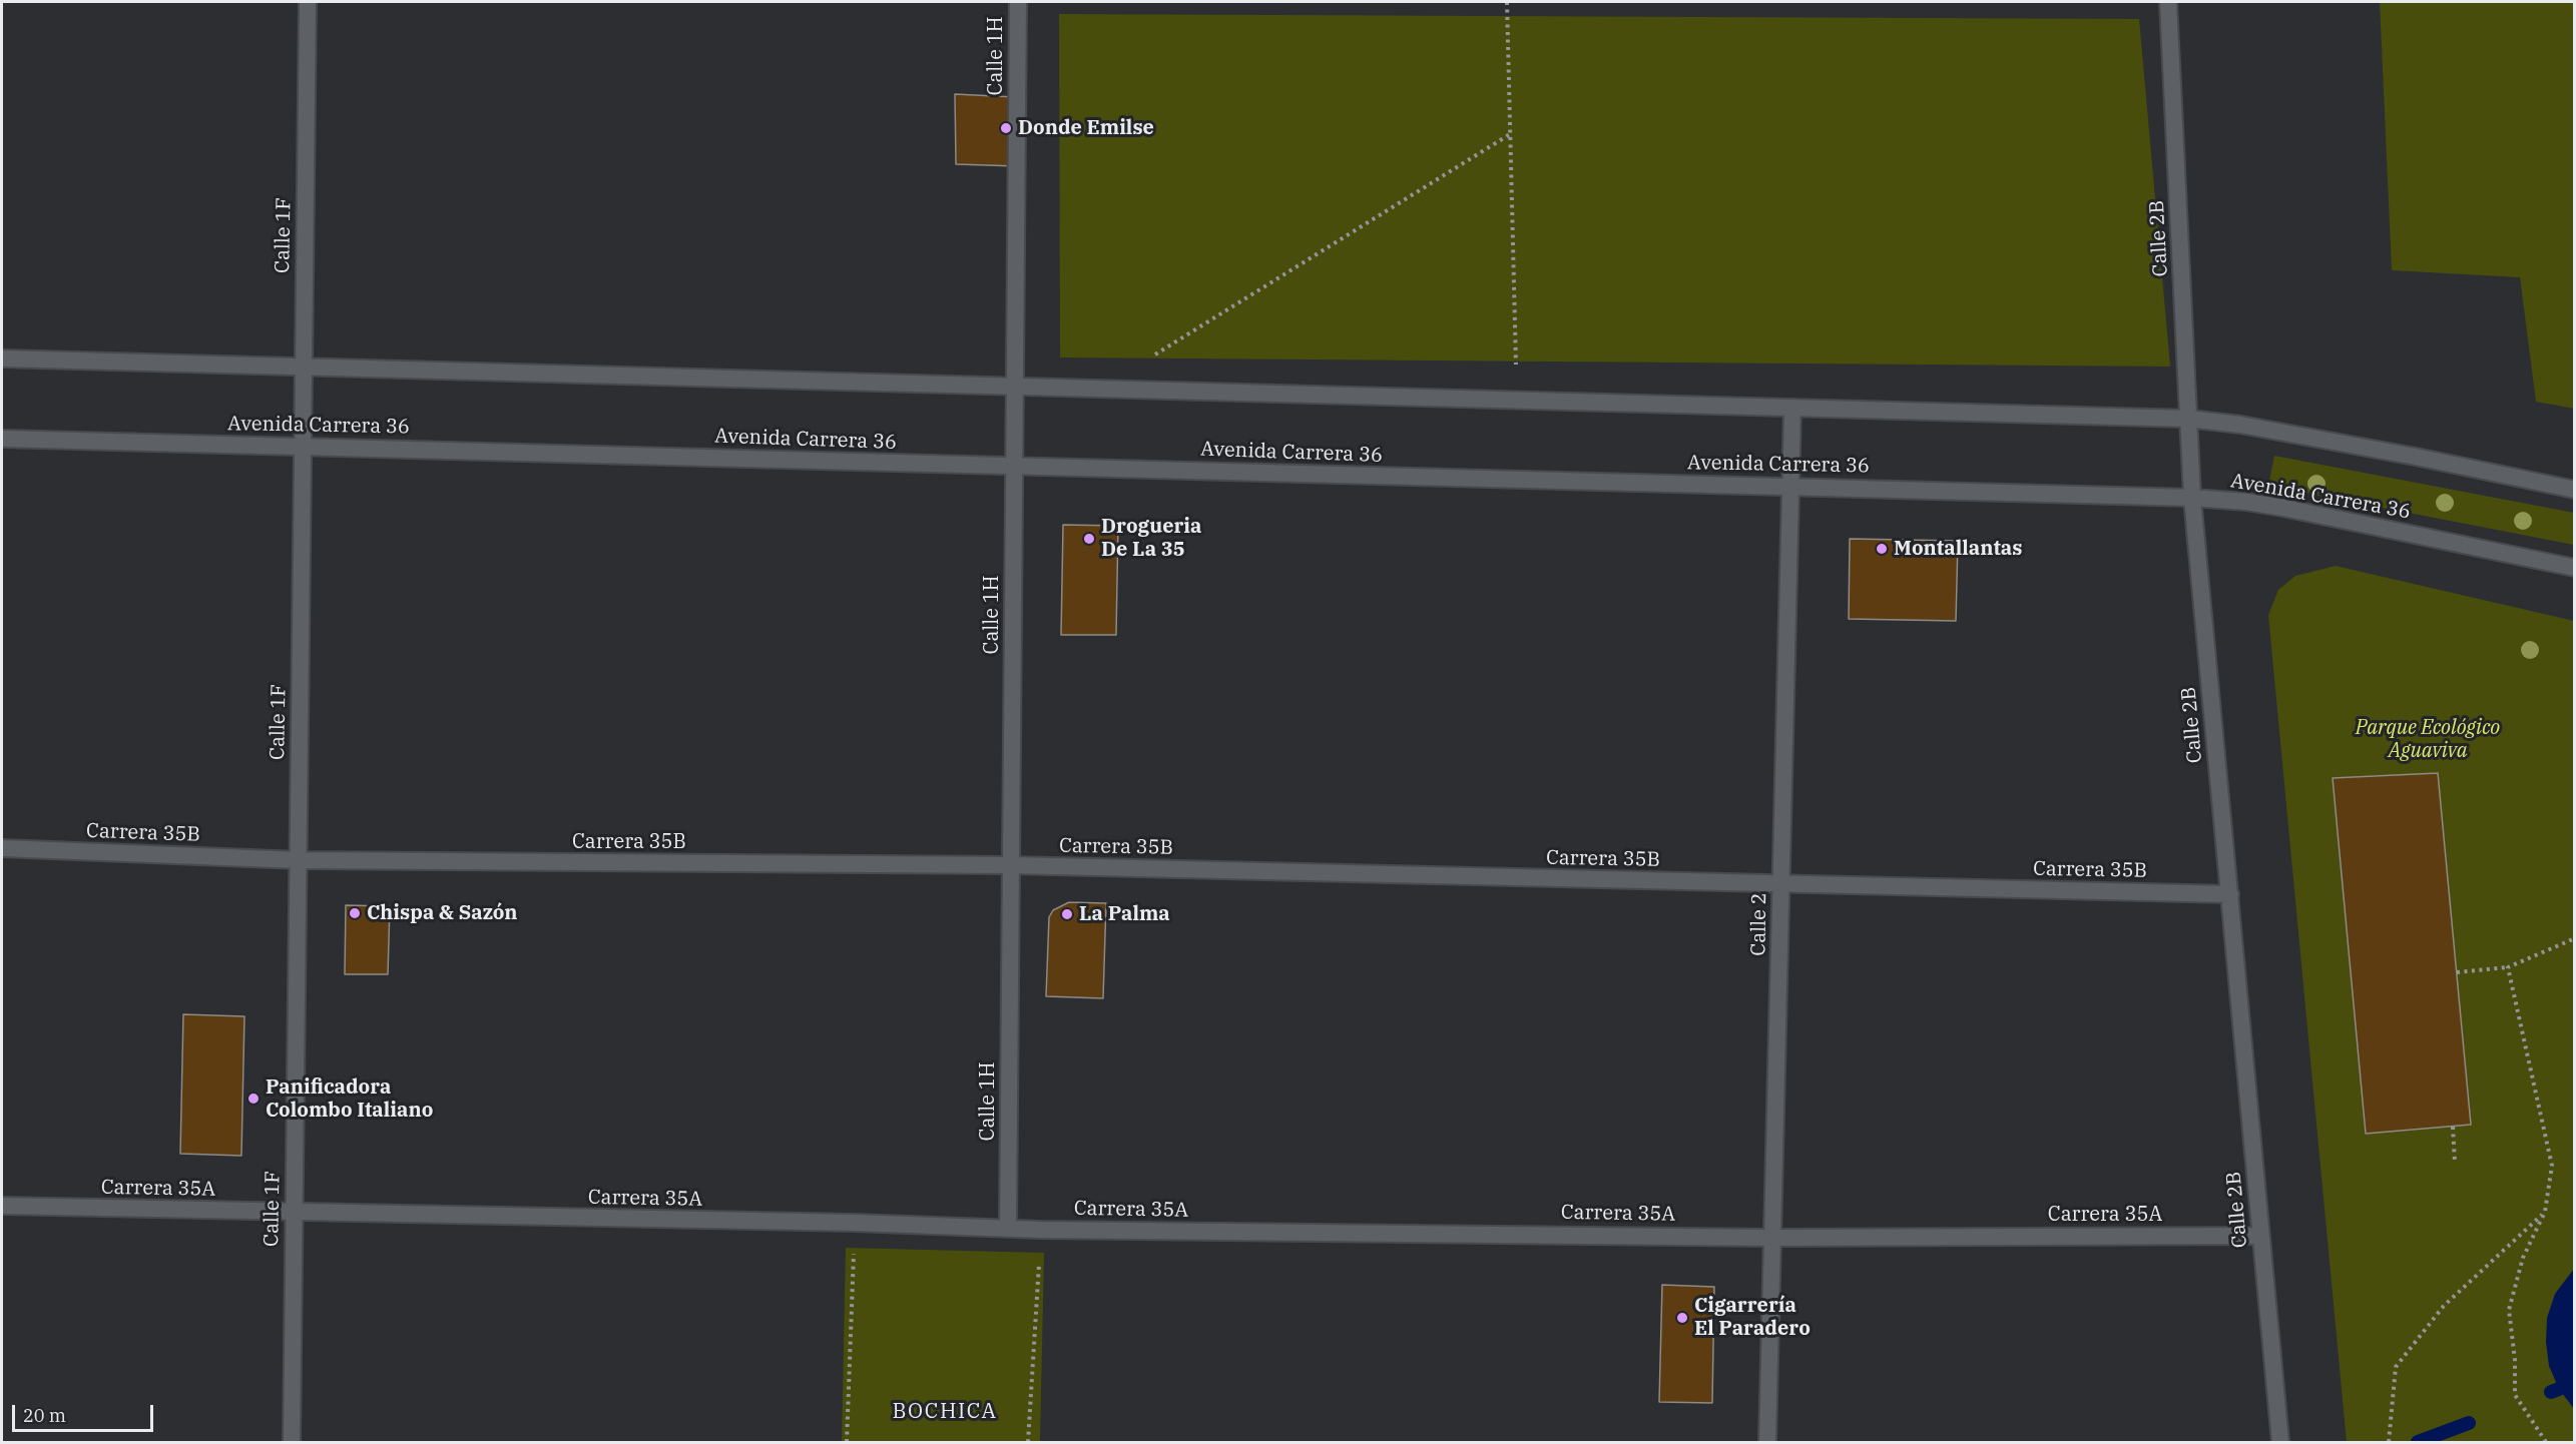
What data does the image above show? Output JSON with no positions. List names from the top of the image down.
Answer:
{
  "streets": {
    "street": [
      "Calle 1H",
      "Calle 1F",
      "Calle 2B",
      "Avenida Carrera 36",
      "Carrera 35B",
      "Calle 2",
      "Carrera 35A"
    ]
  },
  "crossings": [
    ["Calle 1H", "Avenida Carrera 36"],
    ["Calle 1H", "Carrera 35B"],
    ["Calle 1H", "Carrera 35A"],
    ["Calle 1F", "Avenida Carrera 36"],
    ["Calle 1F", "Carrera 35B"],
    ["Calle 1F", "Carrera 35A"],
    ["Calle 2B", "Avenida Carrera 36"],
    ["Calle 2B", "Carrera 35B"],
    ["Calle 2B", "Carrera 35A"],
    ["Avenida Carrera 36", "Calle 2"],
    ["Carrera 35B", "Calle 2"],
    ["Calle 2", "Carrera 35A"]
  ],
  "districts": ["BOCHICA"],
  "parks": ["Parque Ecológico Aguaviva"],
  "places": [
    "Donde Emilse",
    "Drogueria De La 35",
    "Montallantas",
    "Chispa & Sazón",
    "La Palma",
    "Panificadora Colombo Italiano",
    "Cigarrería El Paradero"
  ],
  "scale_bar": "20 m"
}
